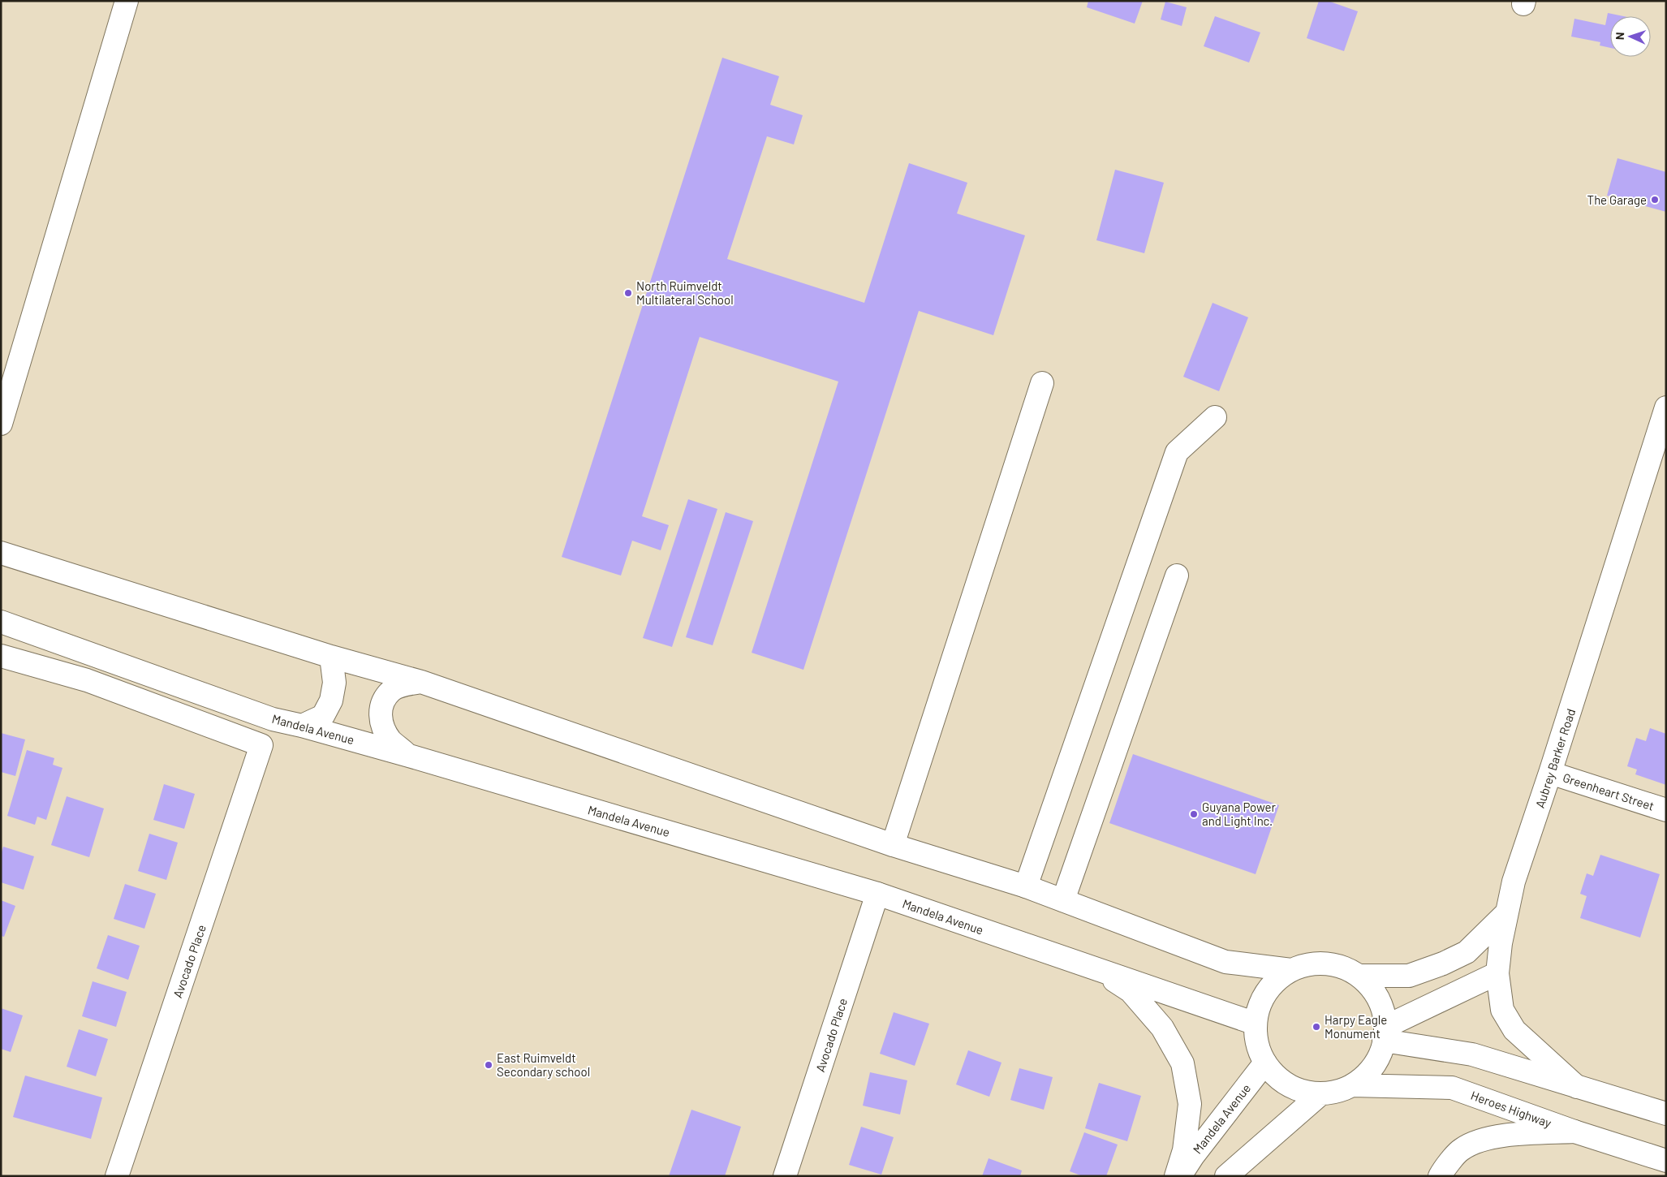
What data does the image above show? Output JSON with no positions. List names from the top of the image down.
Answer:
{
  "streets": {
    "main road": [
      "Mandela Avenue",
      "Aubrey Barker Road",
      "Greenheart Street",
      "Avocado Place",
      "Heroes Highway"
    ]
  },
  "crossings": [
    ["Mandela Avenue", "Avocado Place"],
    ["Mandela Avenue", "Heroes Highway"],
    ["Aubrey Barker Road", "Greenheart Street"]
  ],
  "places": [
    "The Garage",
    "North Ruimveldt Multilateral School",
    "Guyana Power and Light Inc.",
    "Harpy Eagle Monument",
    "East Ruimveldt Secondary school"
  ],
  "north": "left"
}
